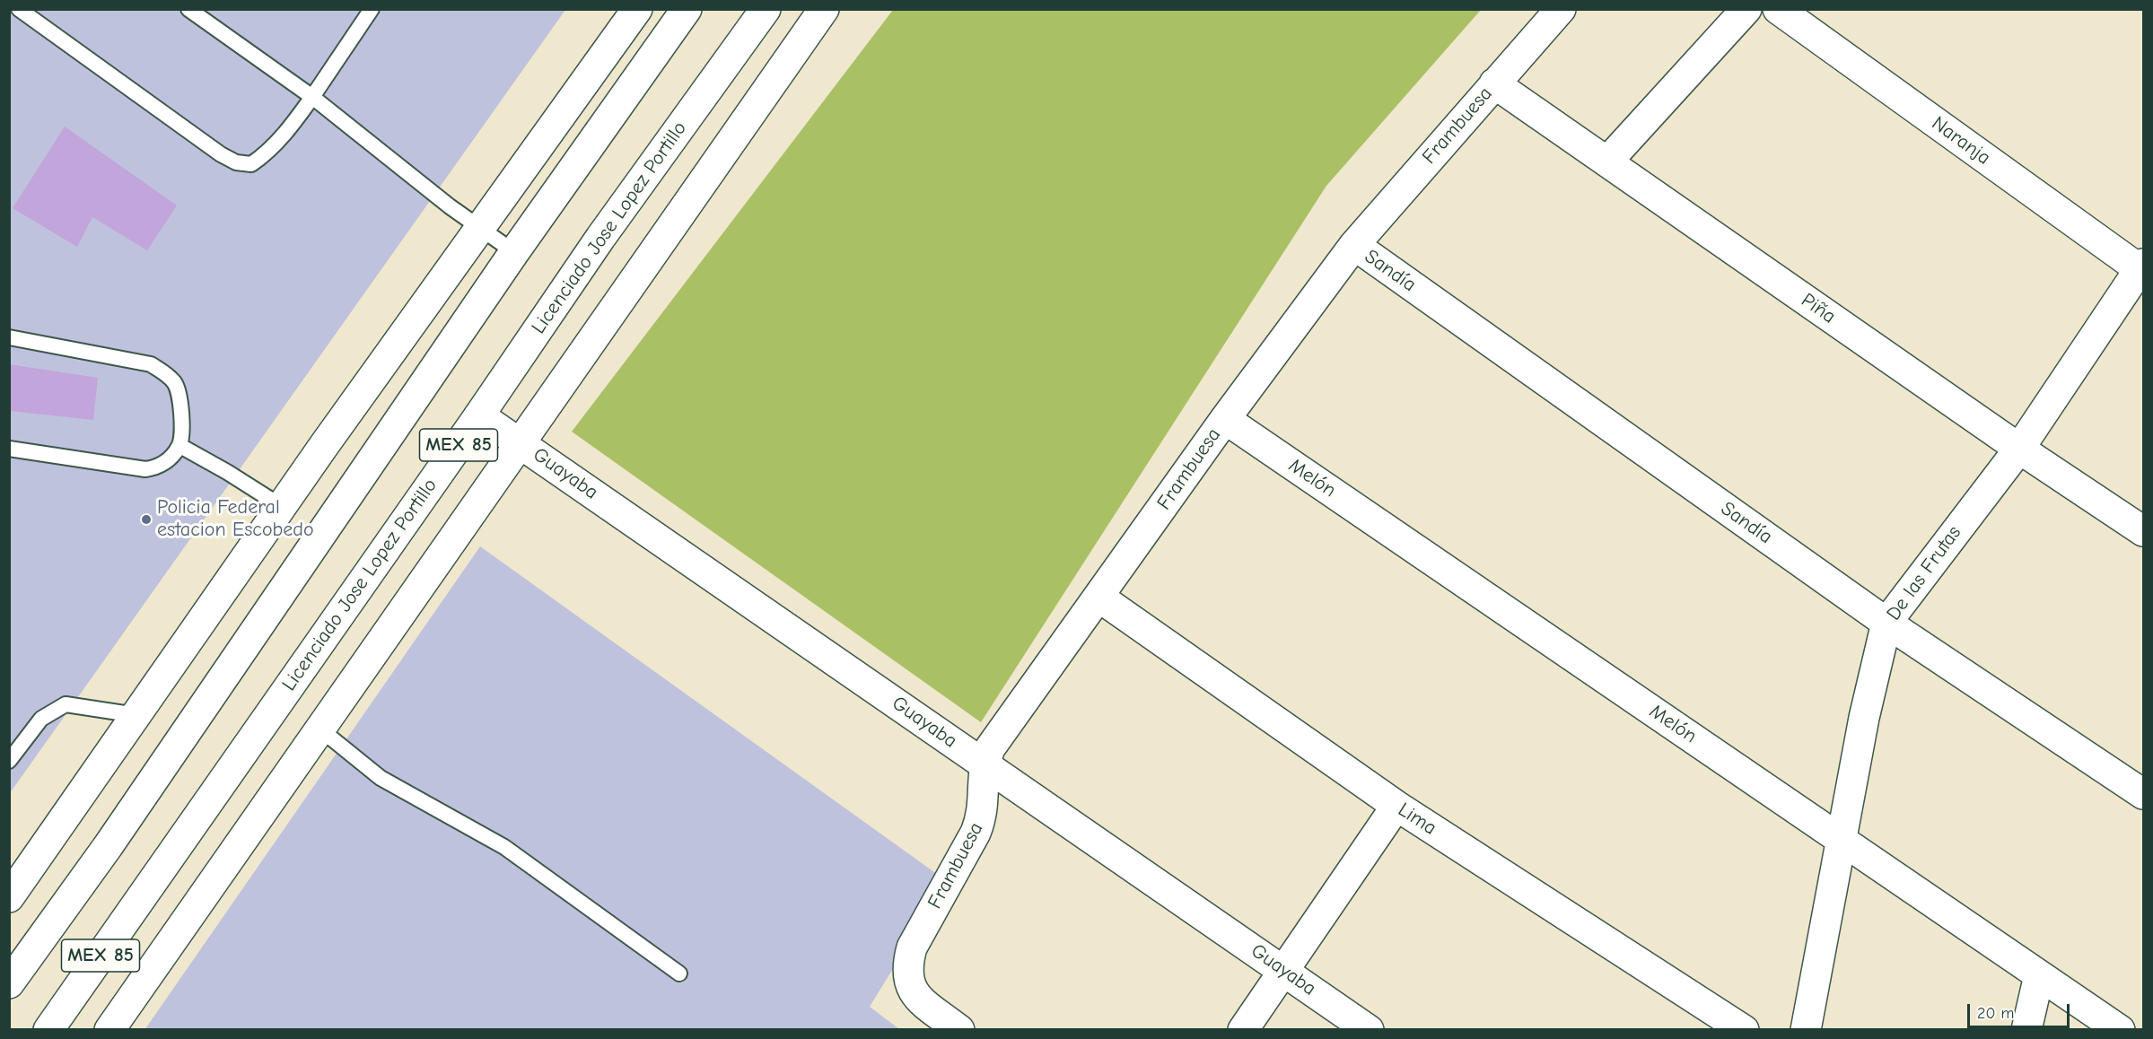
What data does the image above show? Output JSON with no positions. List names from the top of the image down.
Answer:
{
  "streets": {
    "main road": [
      "Frambuesa",
      "Naranja",
      "Licenciado Jose Lopez Portillo",
      "Sandía",
      "Piña",
      "MEX 85",
      "Guayaba",
      "Melón",
      "De las Frutas",
      "Lima"
    ]
  },
  "crossings": [
    ["Frambuesa", "Sandía"],
    ["Frambuesa", "Piña"],
    ["Frambuesa", "Guayaba"],
    ["Frambuesa", "Melón"],
    ["Frambuesa", "Lima"],
    ["Naranja", "De las Frutas"],
    ["Licenciado Jose Lopez Portillo", "Guayaba"],
    ["Sandía", "De las Frutas"],
    ["Piña", "De las Frutas"],
    ["Melón", "De las Frutas"]
  ],
  "places": ["Policia Federal estacion Escobedo"],
  "scale_bar": "20 m"
}
